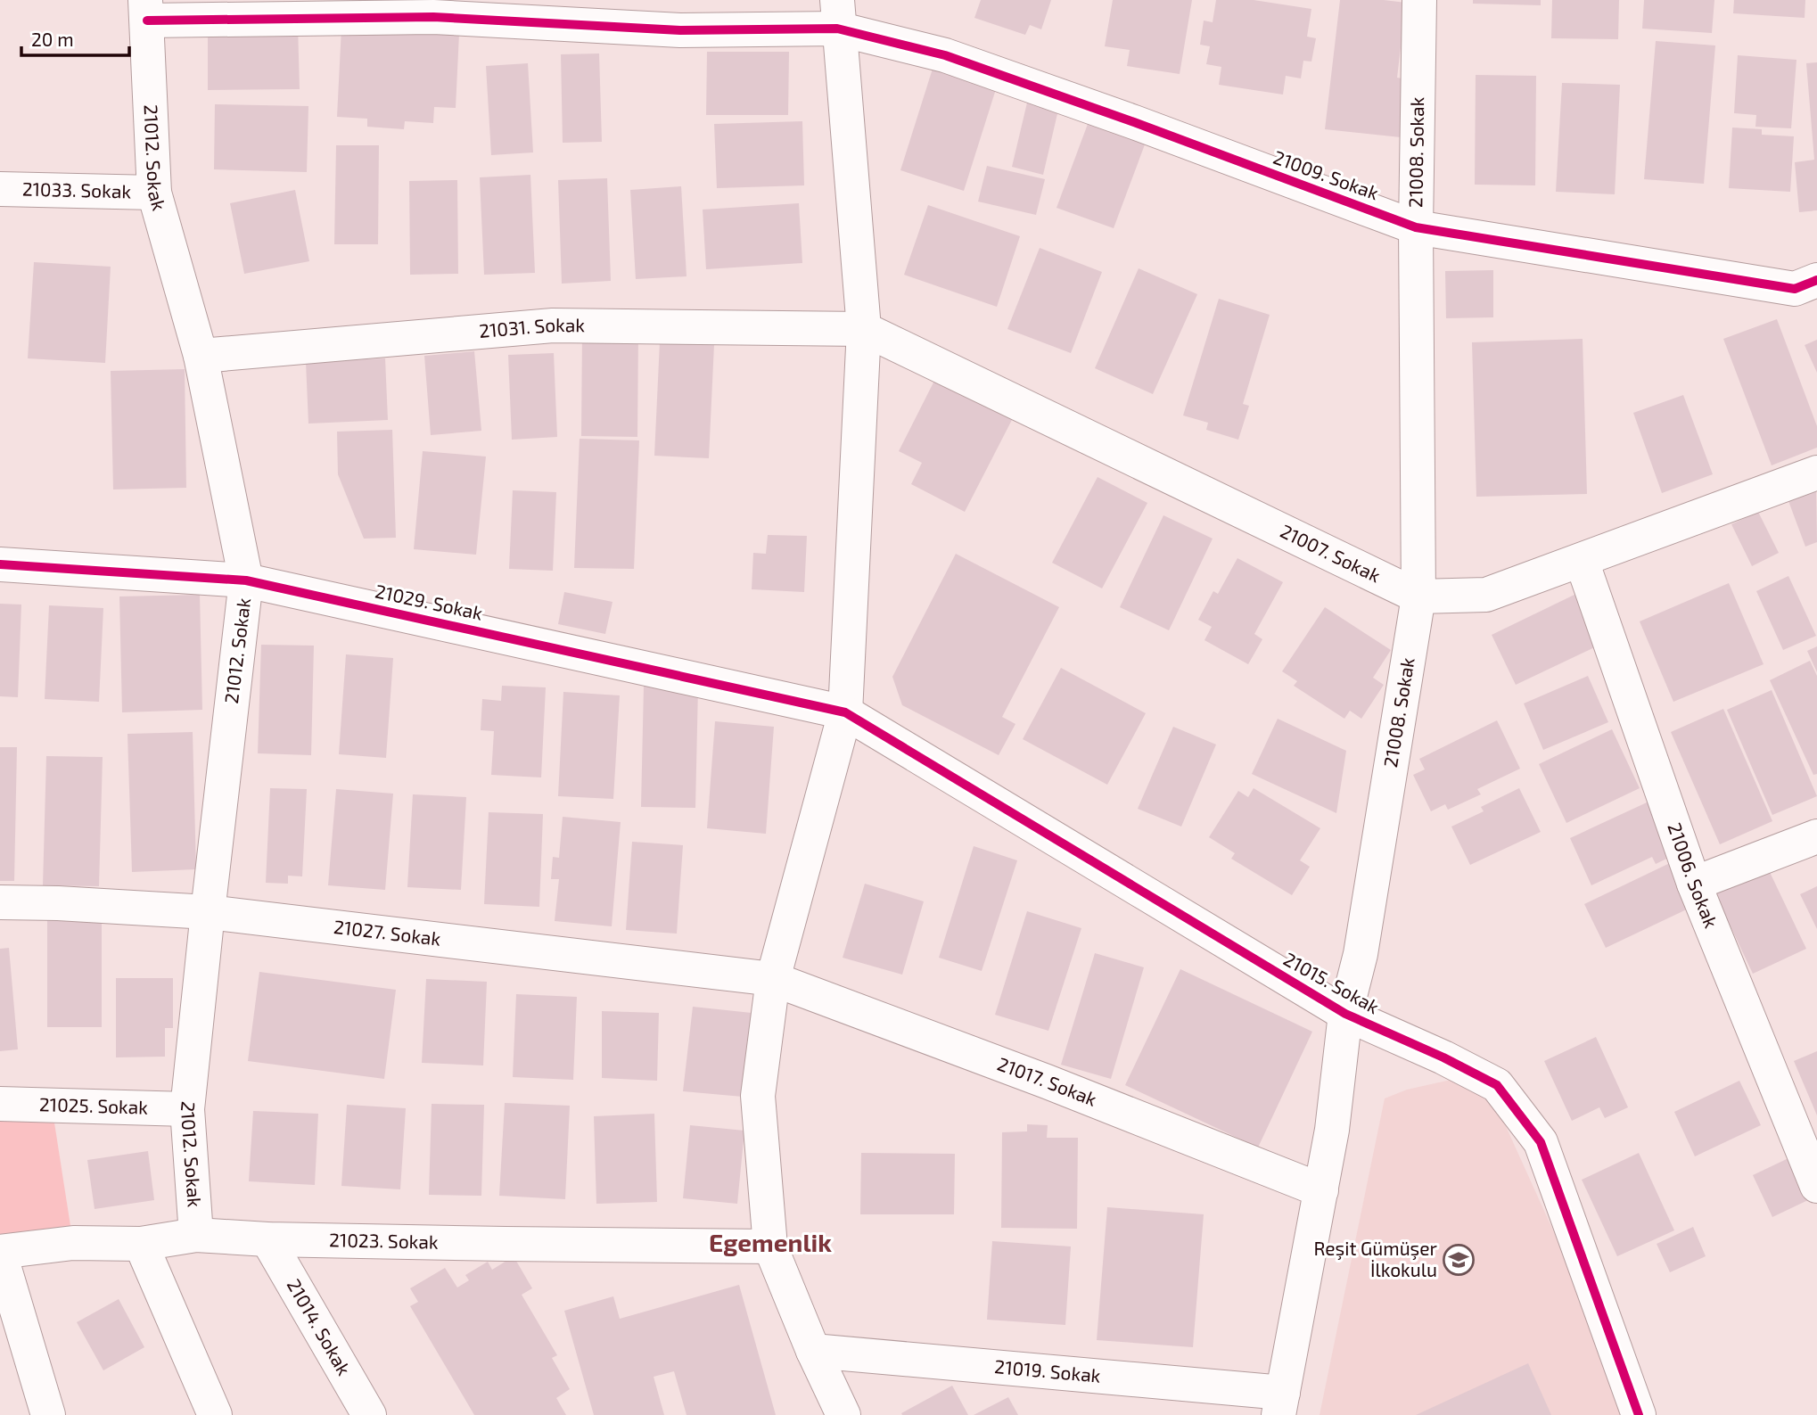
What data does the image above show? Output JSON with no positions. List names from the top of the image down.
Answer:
{
  "streets": {
    "street": [
      "21008. Sokak",
      "21012. Sokak",
      "21009. Sokak",
      "21033. Sokak",
      "21031. Sokak",
      "21007. Sokak",
      "21029. Sokak",
      "21006. Sokak",
      "21027. Sokak",
      "21015. Sokak",
      "21017. Sokak",
      "21025. Sokak",
      "21023. Sokak",
      "21014. Sokak",
      "21019. Sokak"
    ]
  },
  "crossings": [
    ["21008. Sokak", "21009. Sokak"],
    ["21008. Sokak", "21007. Sokak"],
    ["21008. Sokak", "21015. Sokak"],
    ["21008. Sokak", "21017. Sokak"],
    ["21008. Sokak", "21019. Sokak"],
    ["21012. Sokak", "21009. Sokak"],
    ["21012. Sokak", "21033. Sokak"],
    ["21012. Sokak", "21031. Sokak"],
    ["21012. Sokak", "21029. Sokak"],
    ["21012. Sokak", "21027. Sokak"],
    ["21012. Sokak", "21025. Sokak"],
    ["21012. Sokak", "21023. Sokak"],
    ["21031. Sokak", "21007. Sokak"],
    ["21007. Sokak", "21006. Sokak"],
    ["21029. Sokak", "21015. Sokak"],
    ["21027. Sokak", "21017. Sokak"],
    ["21023. Sokak", "21014. Sokak"]
  ],
  "districts": ["Egemenlik"],
  "places": {
    "school or university": ["Reşit Gümüşer İlkokulu"]
  },
  "scale_bar": "20 m"
}
